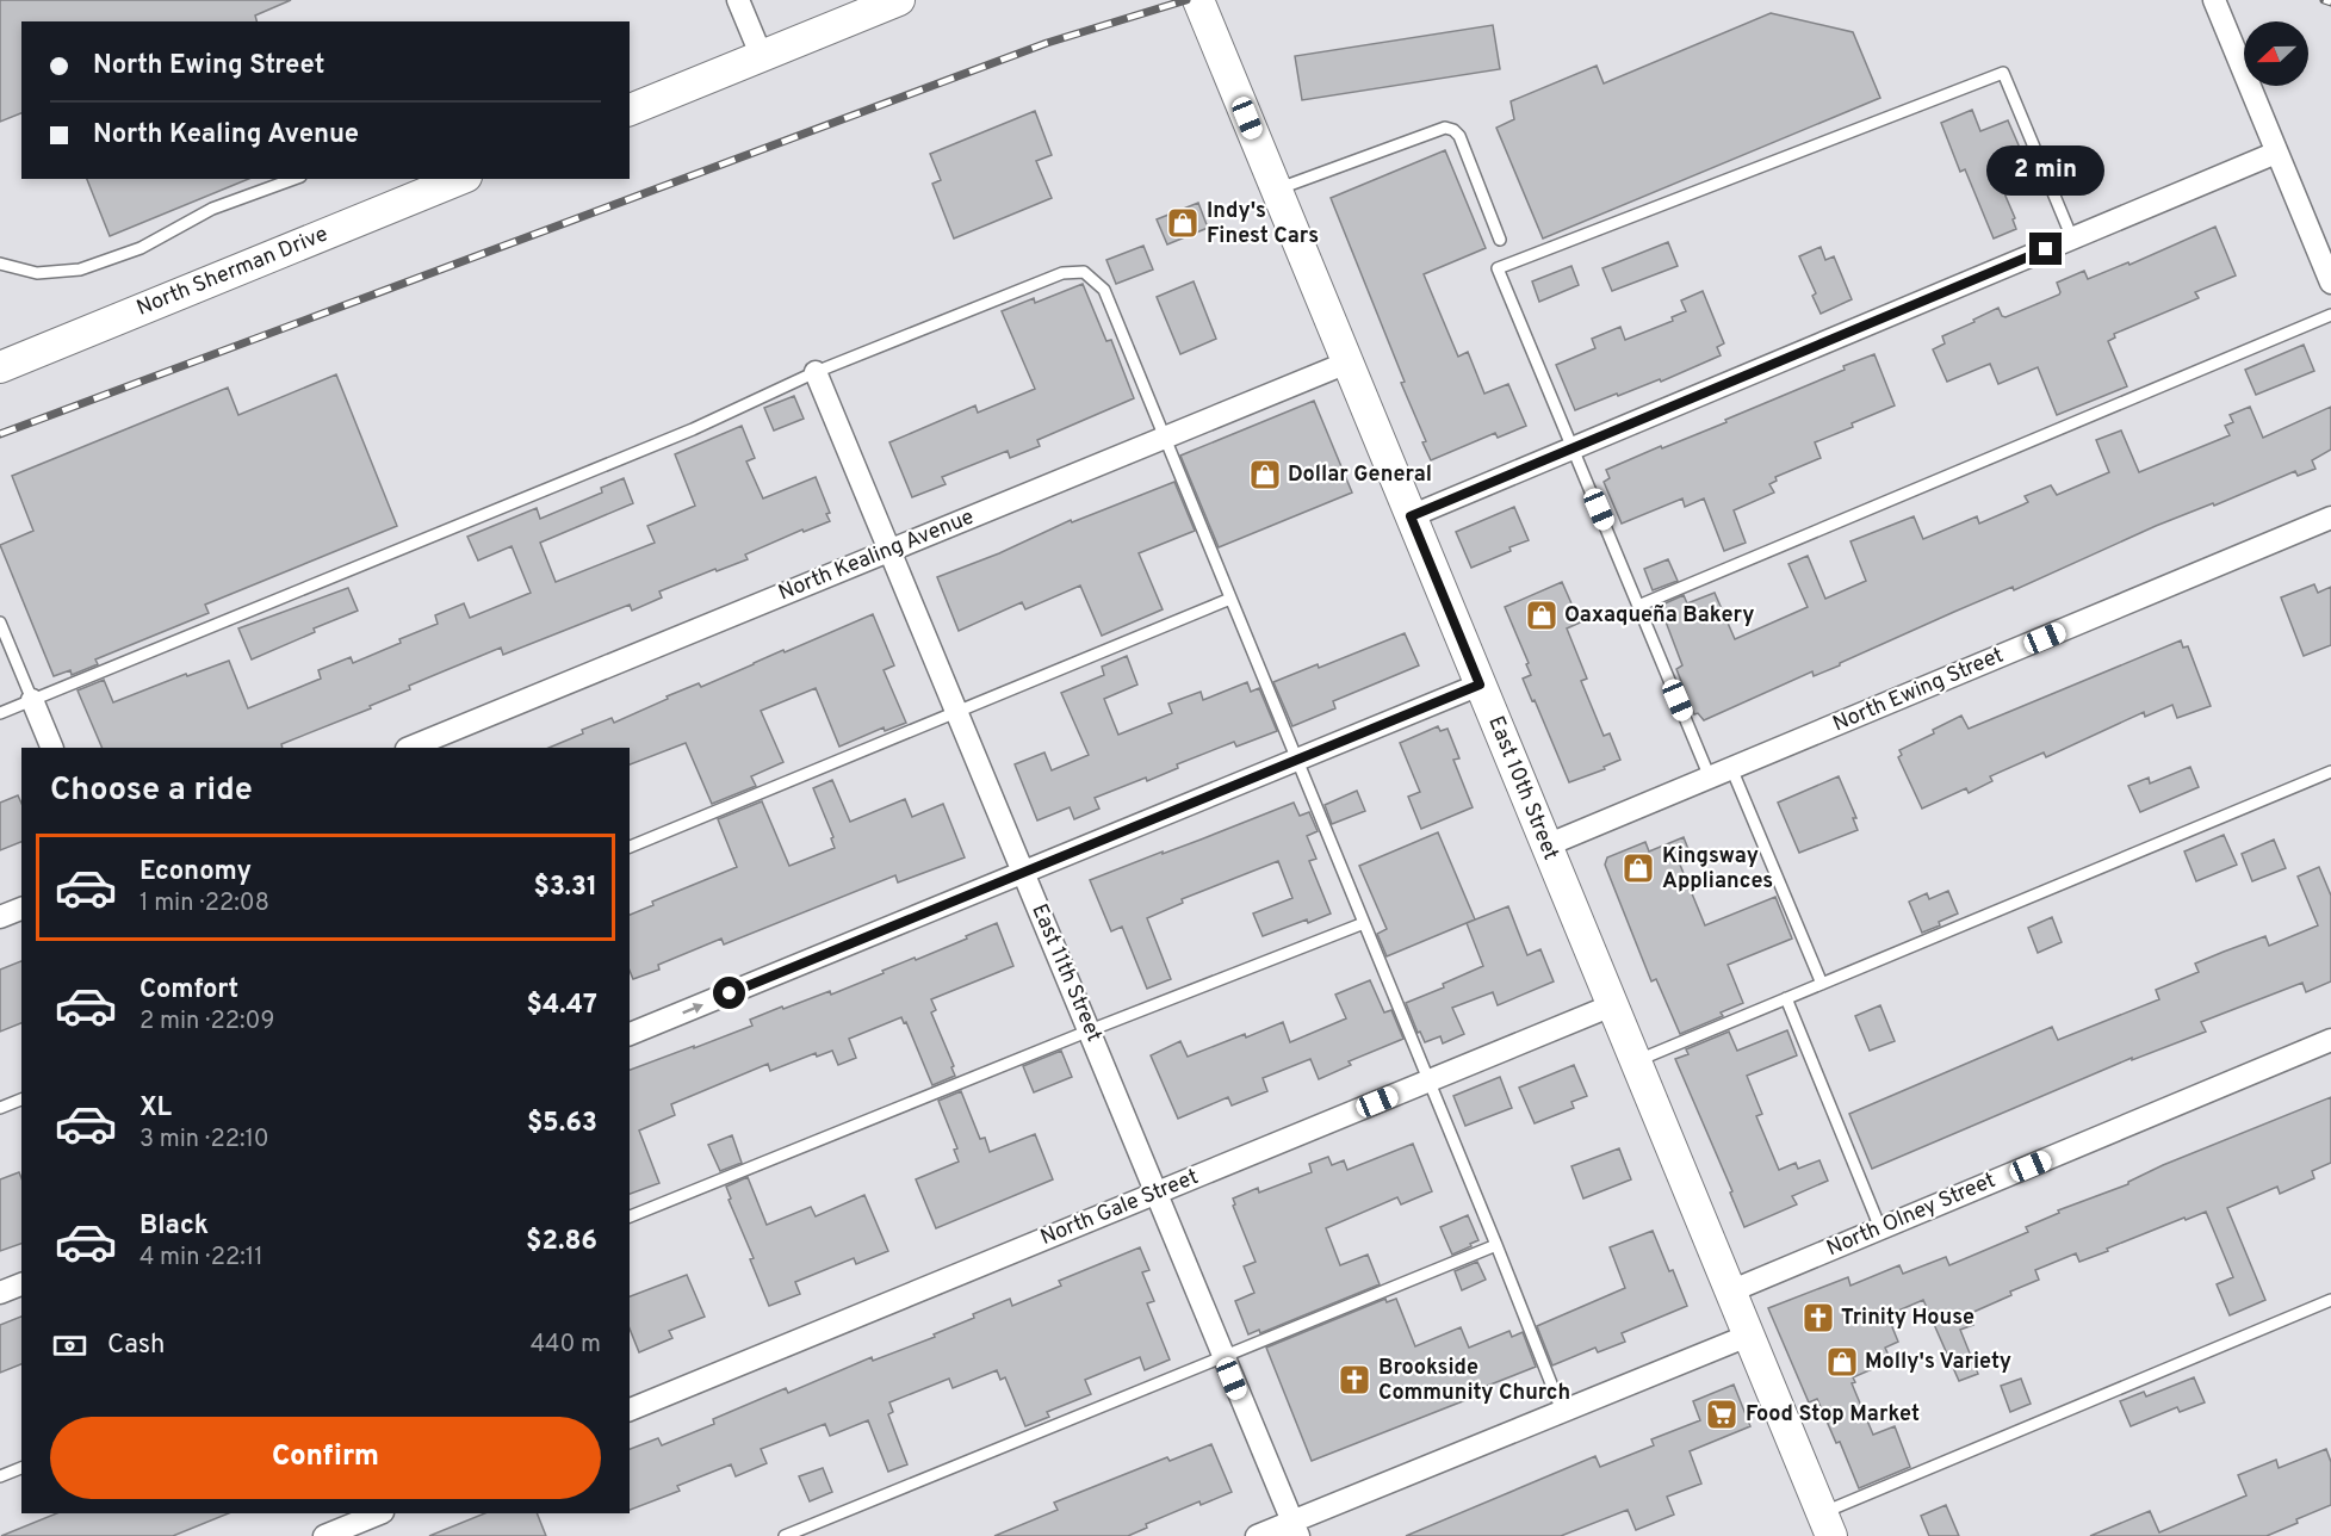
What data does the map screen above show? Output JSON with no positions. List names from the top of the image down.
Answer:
{
  "streets": {
    "main road": ["North Sherman Drive", "East 10th Street"],
    "street": [
      "North Kealing Avenue",
      "North Ewing Street",
      "East 11th Street",
      "North Gale Street",
      "North Olney Street"
    ]
  },
  "crossings": [
    ["North Kealing Avenue", "East 10th Street"],
    ["North Kealing Avenue", "East 11th Street"],
    ["North Ewing Street", "East 10th Street"],
    ["East 10th Street", "North Gale Street"],
    ["East 10th Street", "North Olney Street"],
    ["East 11th Street", "North Gale Street"]
  ],
  "places": {
    "shop": [
      "Indy's Finest Cars",
      "Dollar General",
      "Oaxaqueña Bakery",
      "Kingsway Appliances",
      "Molly's Variety"
    ],
    "church": ["Trinity House", "Brookside Community Church"],
    "supermarket": ["Food Stop Market"]
  },
  "north": "left",
  "page": {
    "banner": ["North Ewing Street", "North Kealing Avenue"],
    "bubble": "2 min",
    "heading": "Choose a ride",
    "list": [
      {
        "name": "Economy",
        "note": "1 min · 22:08",
        "value": "$3.31"
      },
      {
        "name": "Comfort",
        "note": "2 min · 22:09",
        "value": "$4.47"
      },
      {
        "name": "XL",
        "note": "3 min · 22:10",
        "value": "$5.63"
      },
      {
        "name": "Black",
        "note": "4 min · 22:11",
        "value": "$2.86"
      }
    ],
    "pay": ["Cash", "440 m"],
    "buttons": "Confirm"
  }
}
